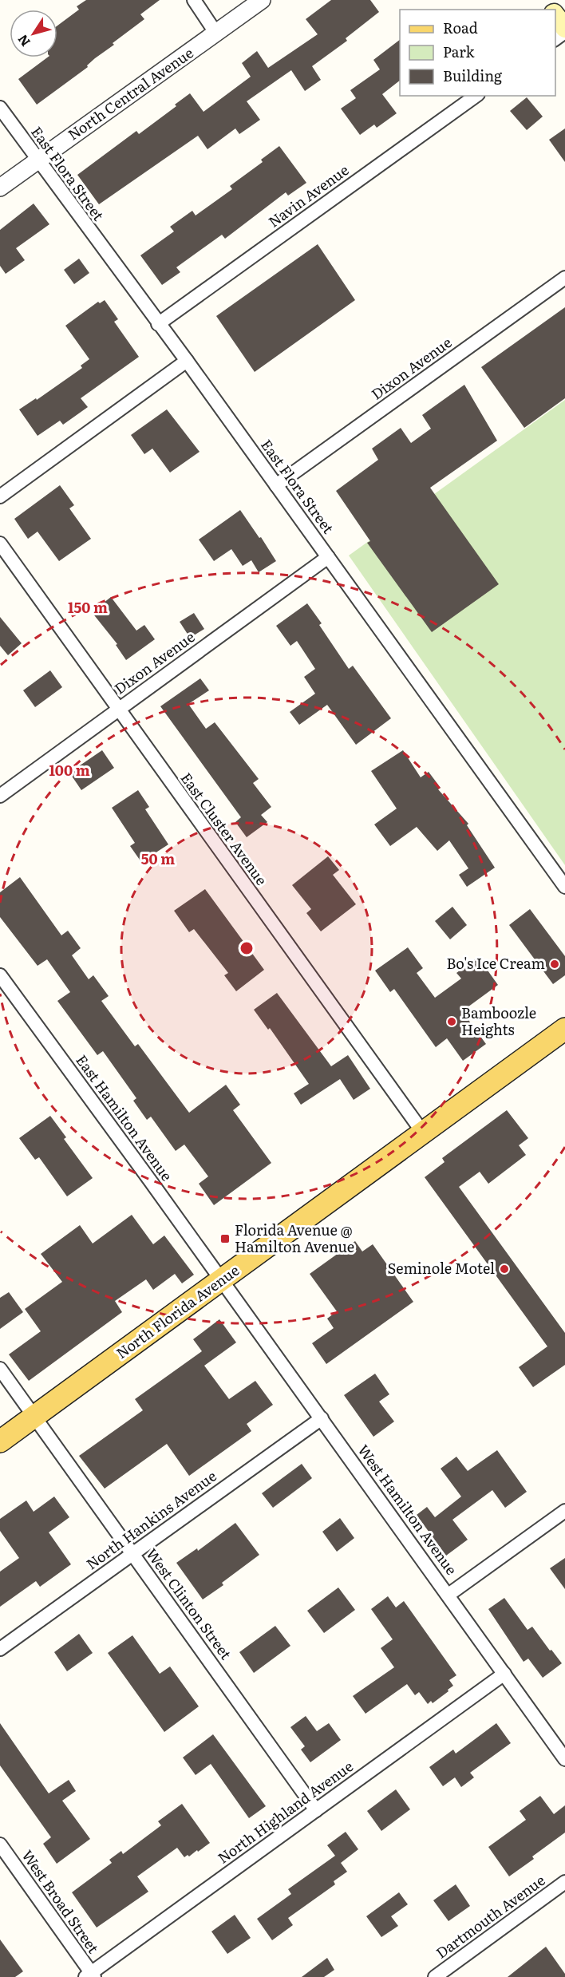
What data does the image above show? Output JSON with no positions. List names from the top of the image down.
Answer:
{
  "streets": {
    "main road": ["North Florida Avenue"],
    "street": [
      "North Central Avenue",
      "East Flora Street",
      "Navin Avenue",
      "Dixon Avenue",
      "East Cluster Avenue",
      "East Hamilton Avenue",
      "West Hamilton Avenue",
      "North Hankins Avenue",
      "West Clinton Street",
      "North Highland Avenue",
      "West Broad Street",
      "Dartmouth Avenue"
    ]
  },
  "crossings": [
    ["North Central Avenue", "East Flora Street"],
    ["East Flora Street", "Navin Avenue"],
    ["East Flora Street", "Dixon Avenue"],
    ["Dixon Avenue", "East Cluster Avenue"],
    ["East Cluster Avenue", "North Florida Avenue"],
    ["East Hamilton Avenue", "North Florida Avenue"],
    ["East Hamilton Avenue", "West Hamilton Avenue"],
    ["North Florida Avenue", "West Hamilton Avenue"],
    ["North Florida Avenue", "West Clinton Street"],
    ["West Hamilton Avenue", "North Hankins Avenue"],
    ["West Hamilton Avenue", "North Highland Avenue"],
    ["North Hankins Avenue", "West Clinton Street"],
    ["West Clinton Street", "North Highland Avenue"],
    ["North Highland Avenue", "West Broad Street"]
  ],
  "places": {
    "other": ["Bo's Ice Cream", "Bamboozle Heights", "Seminole Motel"],
    "transit": ["Florida Avenue @ Hamilton Avenue"]
  },
  "legend": ["Road", "Park", "Building"],
  "north": "bottom left",
  "rings": ["150 m", "100 m", "50 m"]
}
